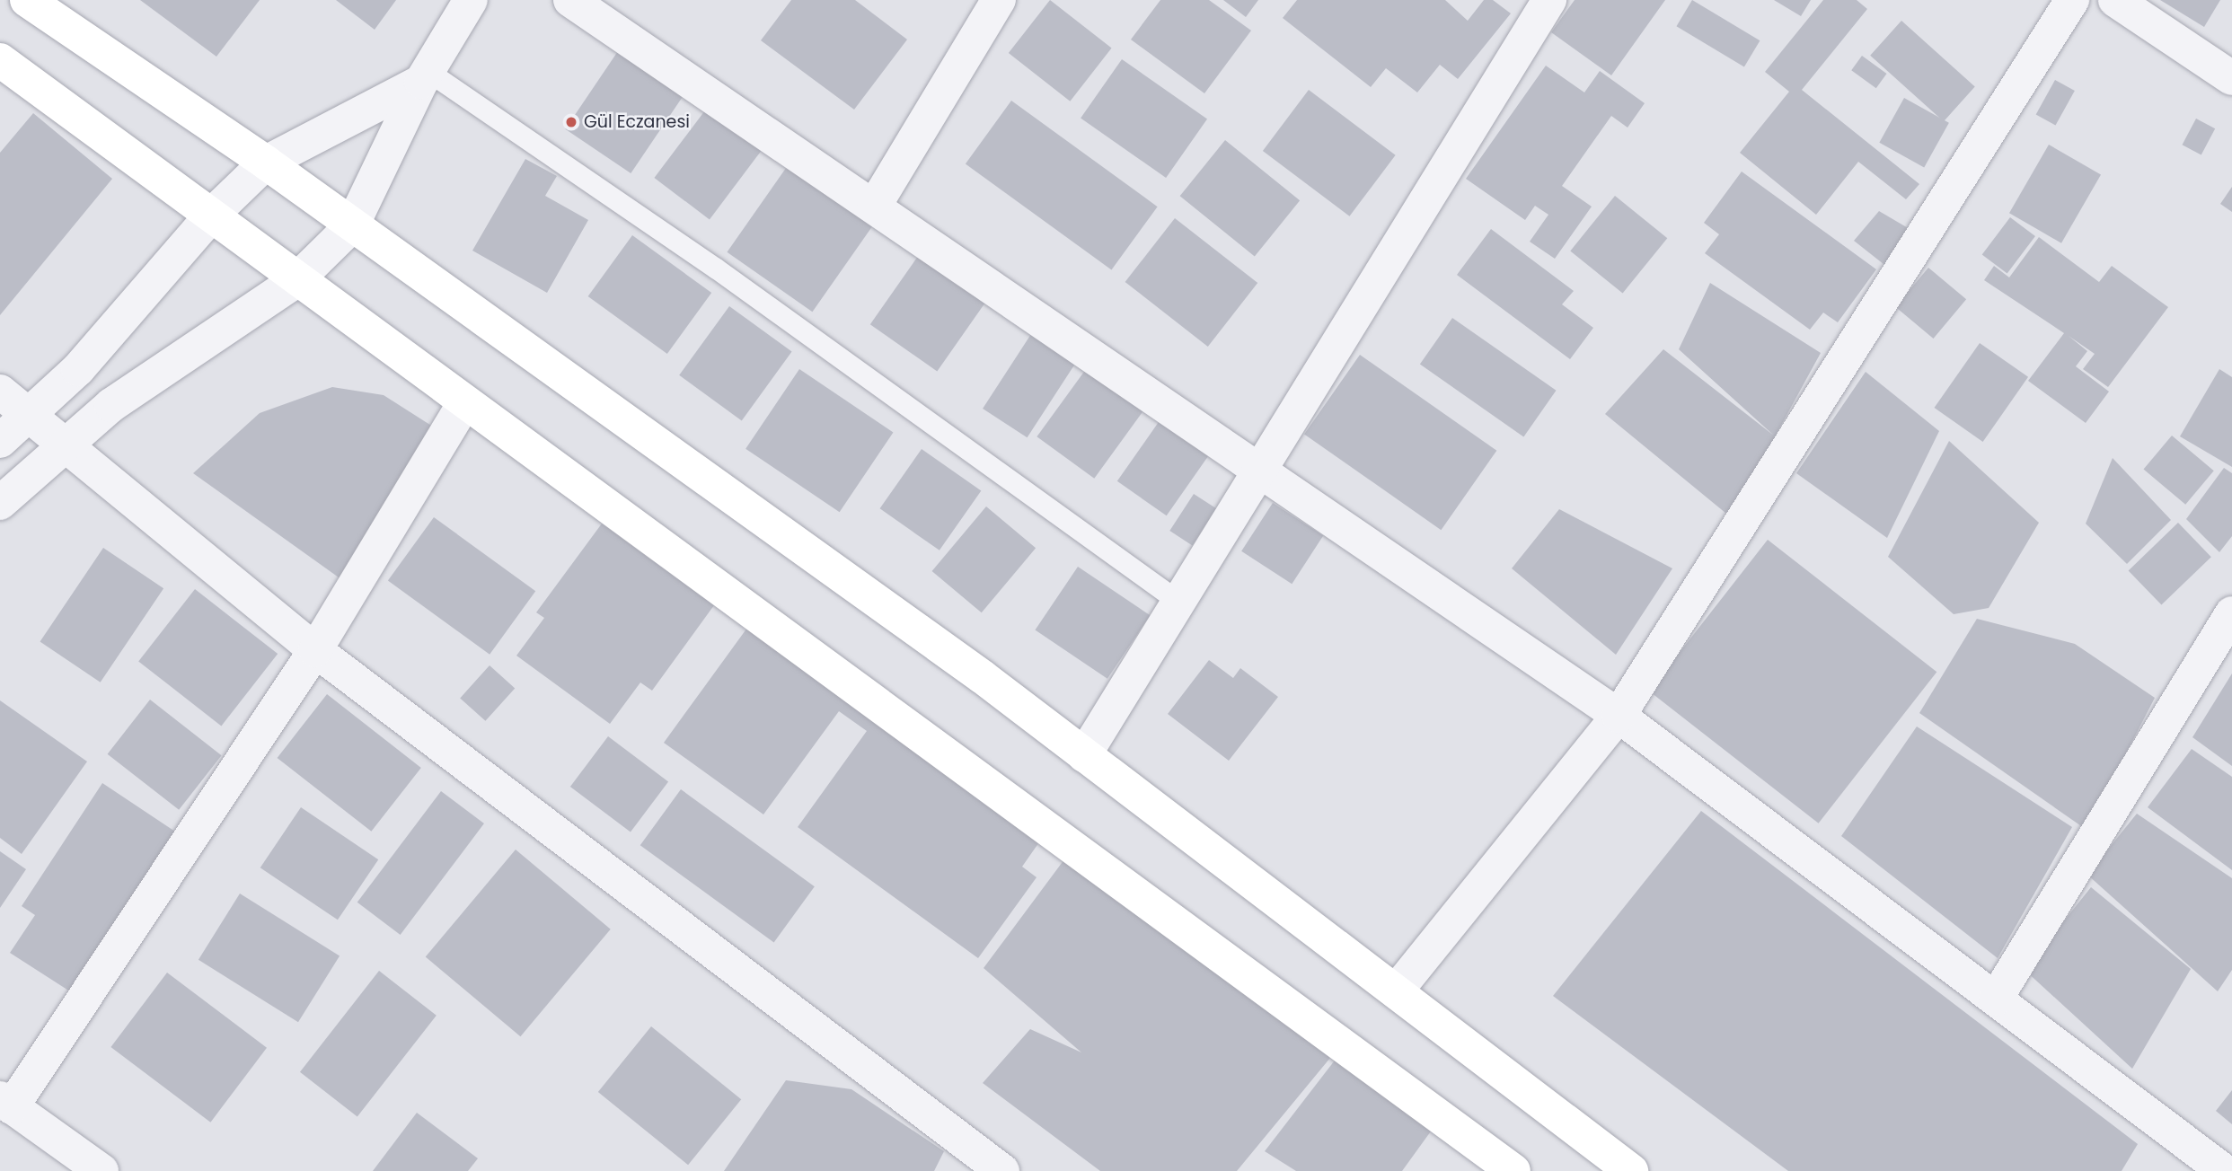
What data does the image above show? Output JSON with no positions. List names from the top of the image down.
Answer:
{
  "places": ["Gül Eczanesi"]
}
